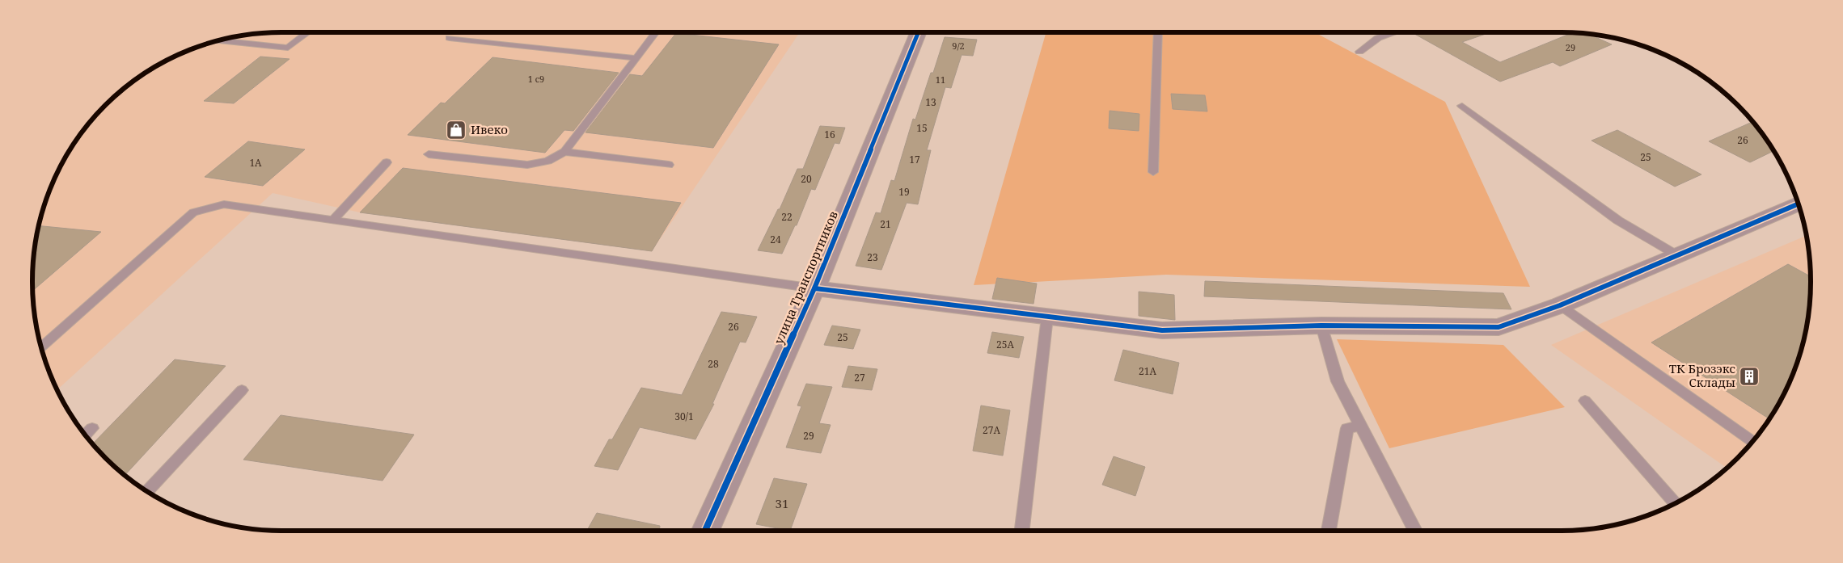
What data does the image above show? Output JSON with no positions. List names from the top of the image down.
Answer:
{
  "streets": {
    "street": ["улица Транспортников"]
  },
  "places": {
    "shop": ["Ивеко"],
    "building": ["ТК Брозэкс Склады"]
  },
  "house_numbers": [
    "9/2",
    "29",
    "1 с9",
    "11",
    "13",
    "15",
    "16",
    "26",
    "25",
    "17",
    "1А",
    "20",
    "19",
    "22",
    "21",
    "24",
    "23",
    "26",
    "25",
    "25А",
    "28",
    "21А",
    "27",
    "30/1",
    "27А",
    "29",
    "31"
  ]
}
